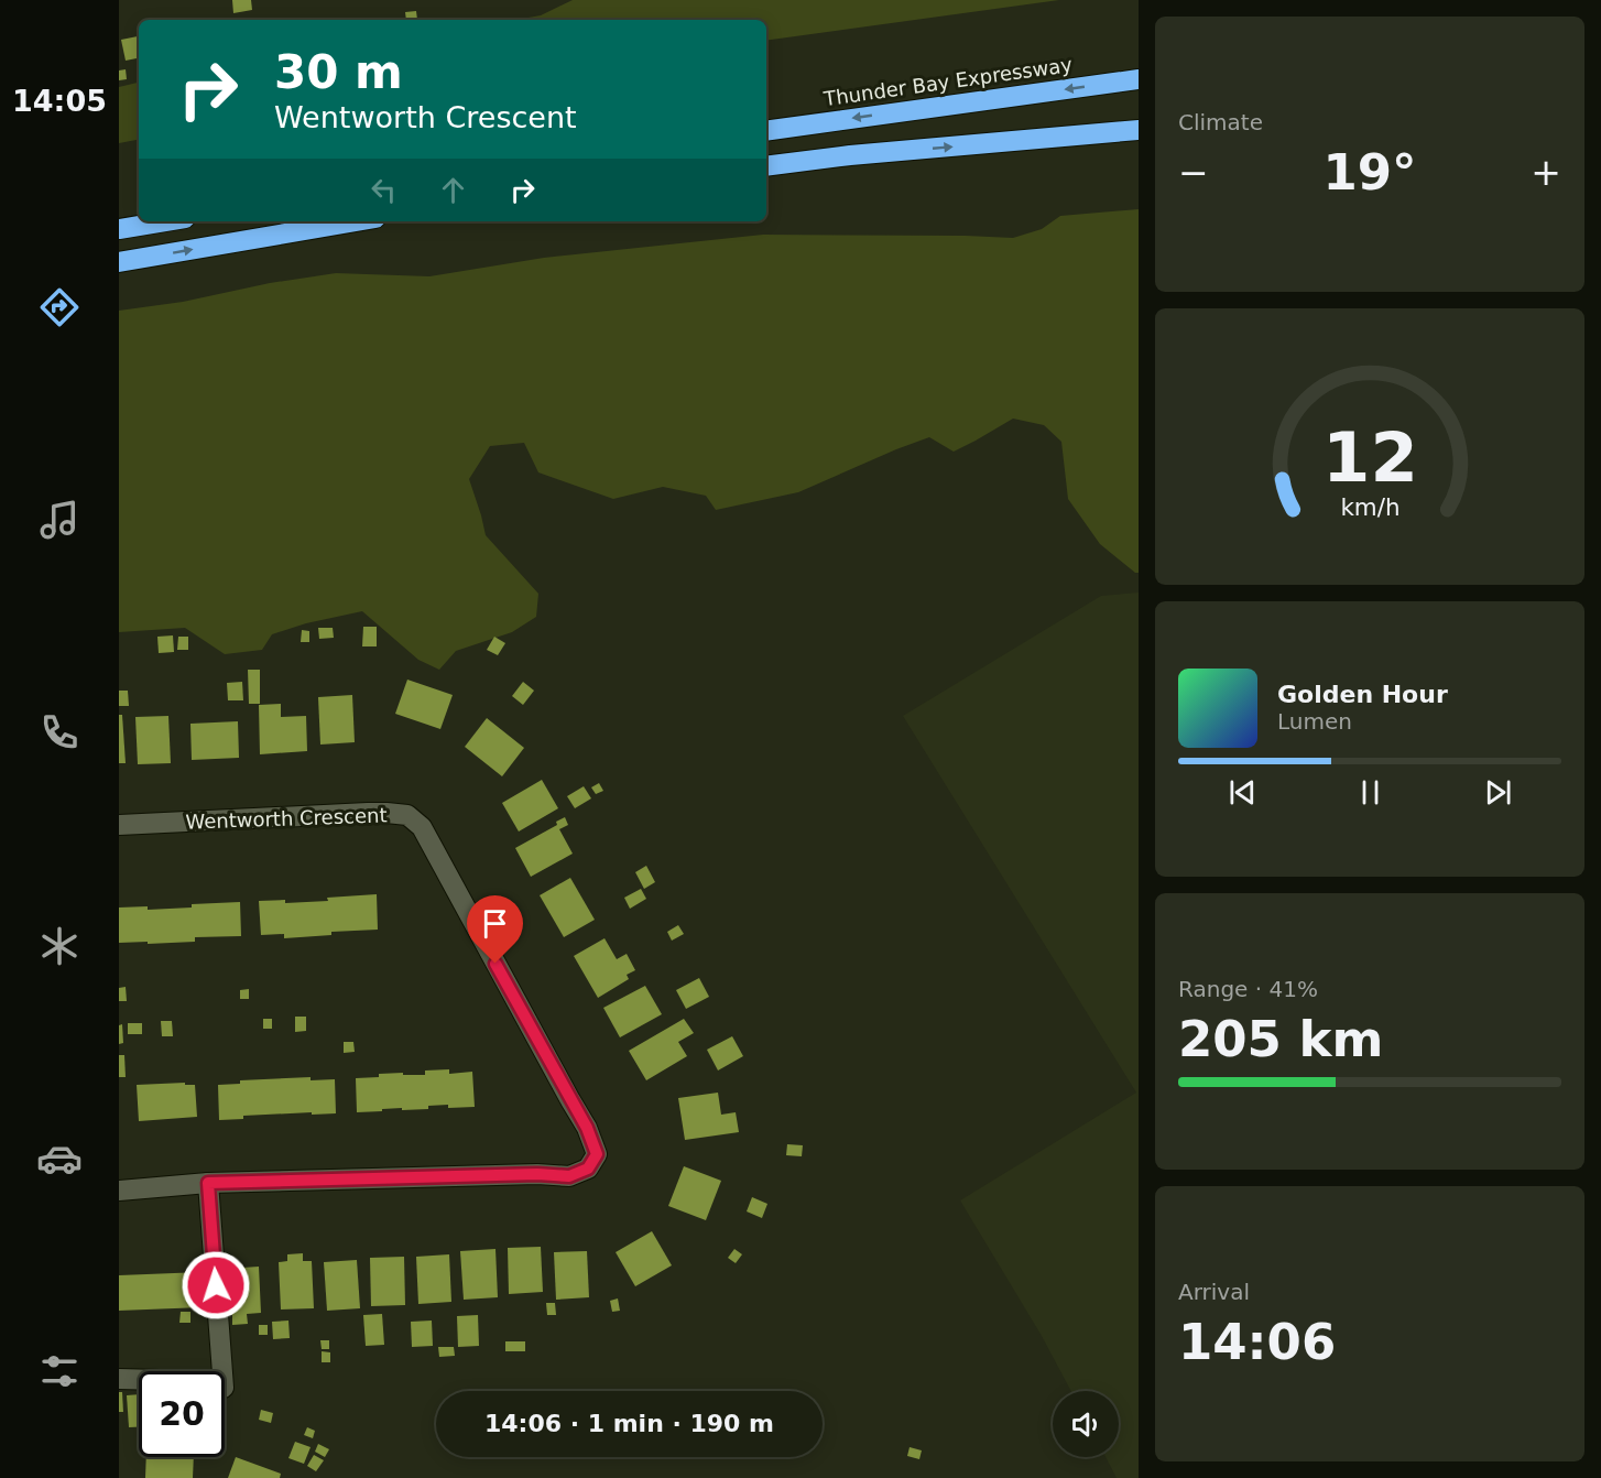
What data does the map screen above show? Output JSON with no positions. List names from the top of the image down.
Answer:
{
  "streets": {
    "highway": ["Thunder Bay Expressway"],
    "street": ["Wentworth Crescent"]
  },
  "page": {
    "tabs": "14:05",
    "tile": [
      "Climate",
      ["Range · 41%", "205 km"],
      ["Arrival", "14:06"]
    ],
    "turn": ["30 m", "Wentworth Crescent"],
    "heat": ["−", "19°", "+"],
    "song": ["Golden Hour", "Lumen"],
    "limit": "20",
    "trip": "14:06 · 1 min · 190 m",
    "gauge": ["12", "km/h"]
  }
}
